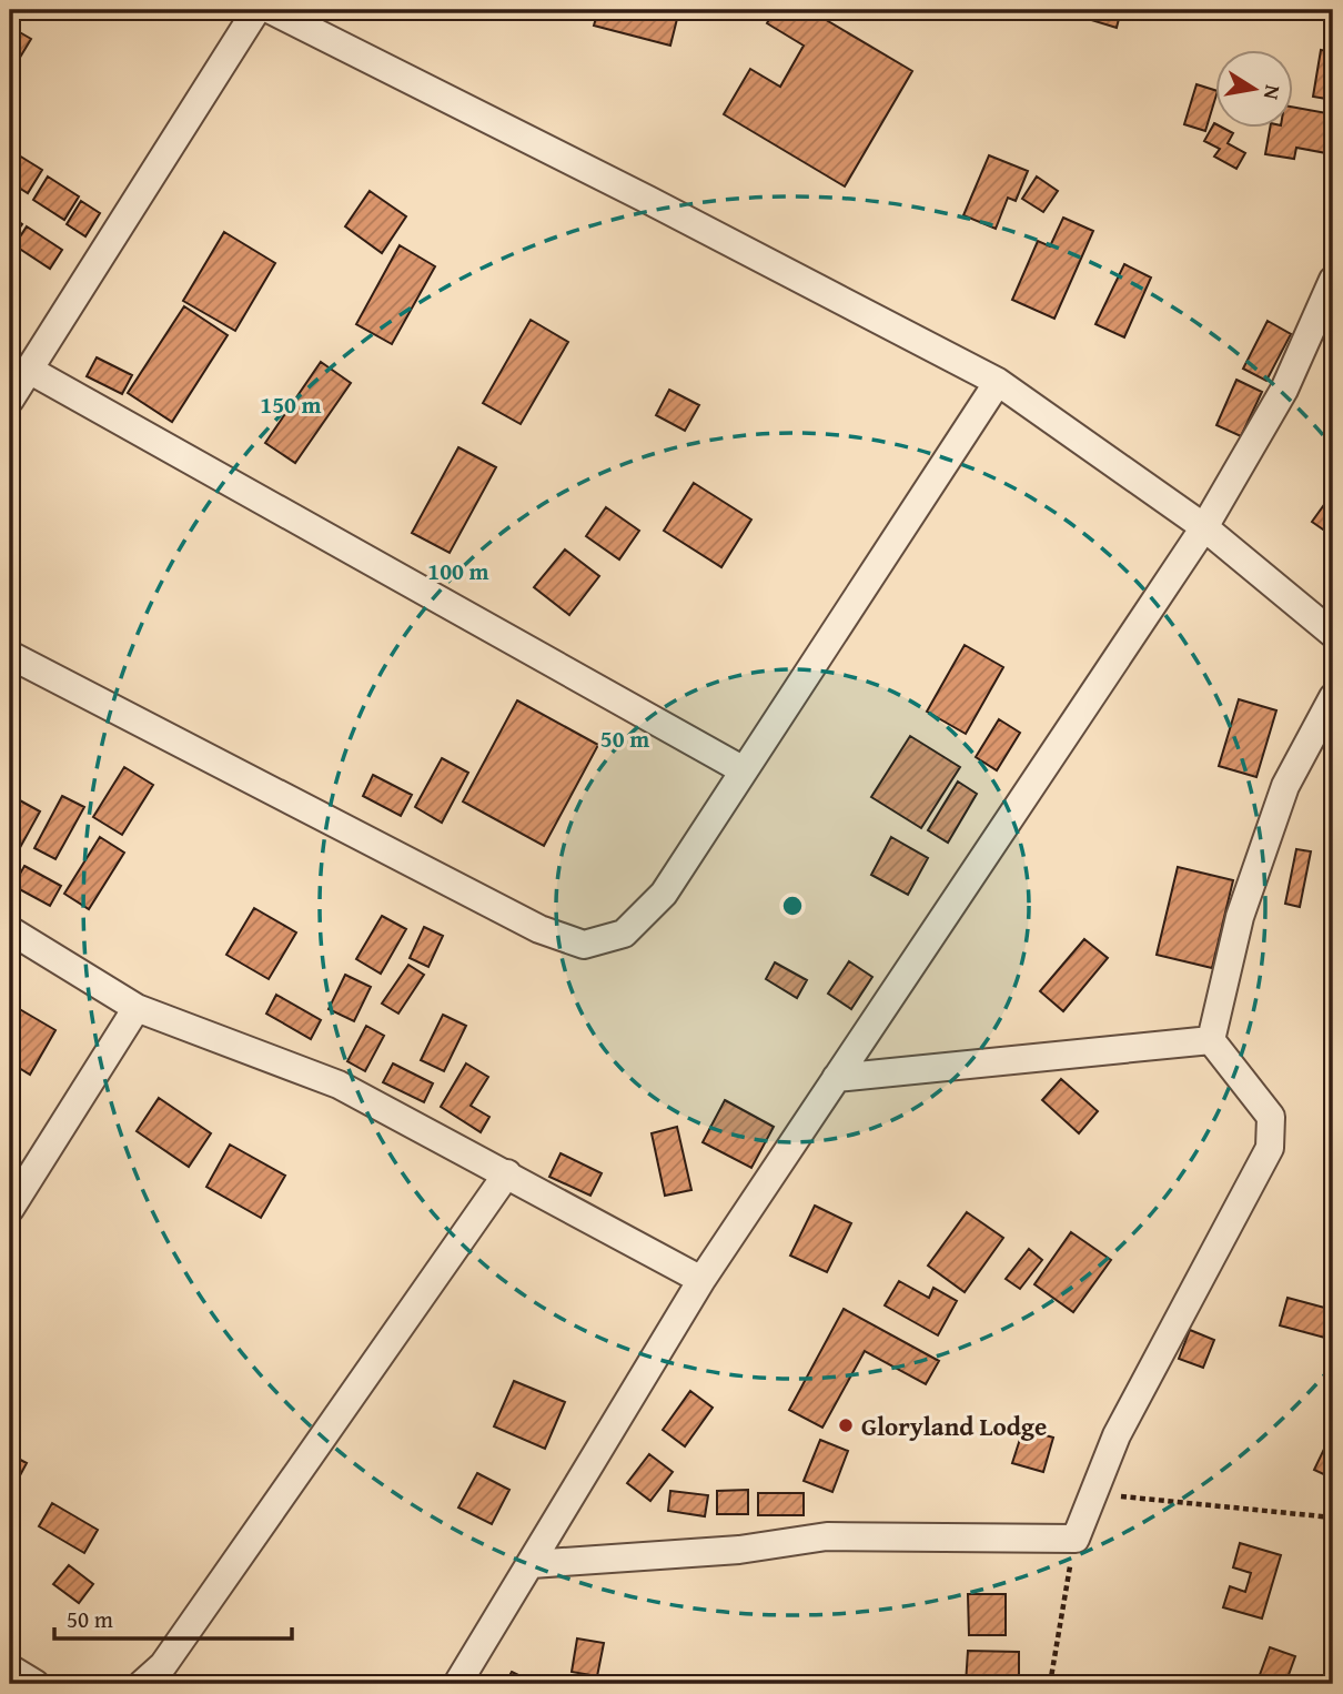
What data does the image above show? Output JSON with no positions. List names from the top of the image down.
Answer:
{
  "places": ["Gloryland Lodge"],
  "scale_bar": "50 m",
  "north": "right",
  "rings": ["150 m", "100 m", "50 m"]
}
